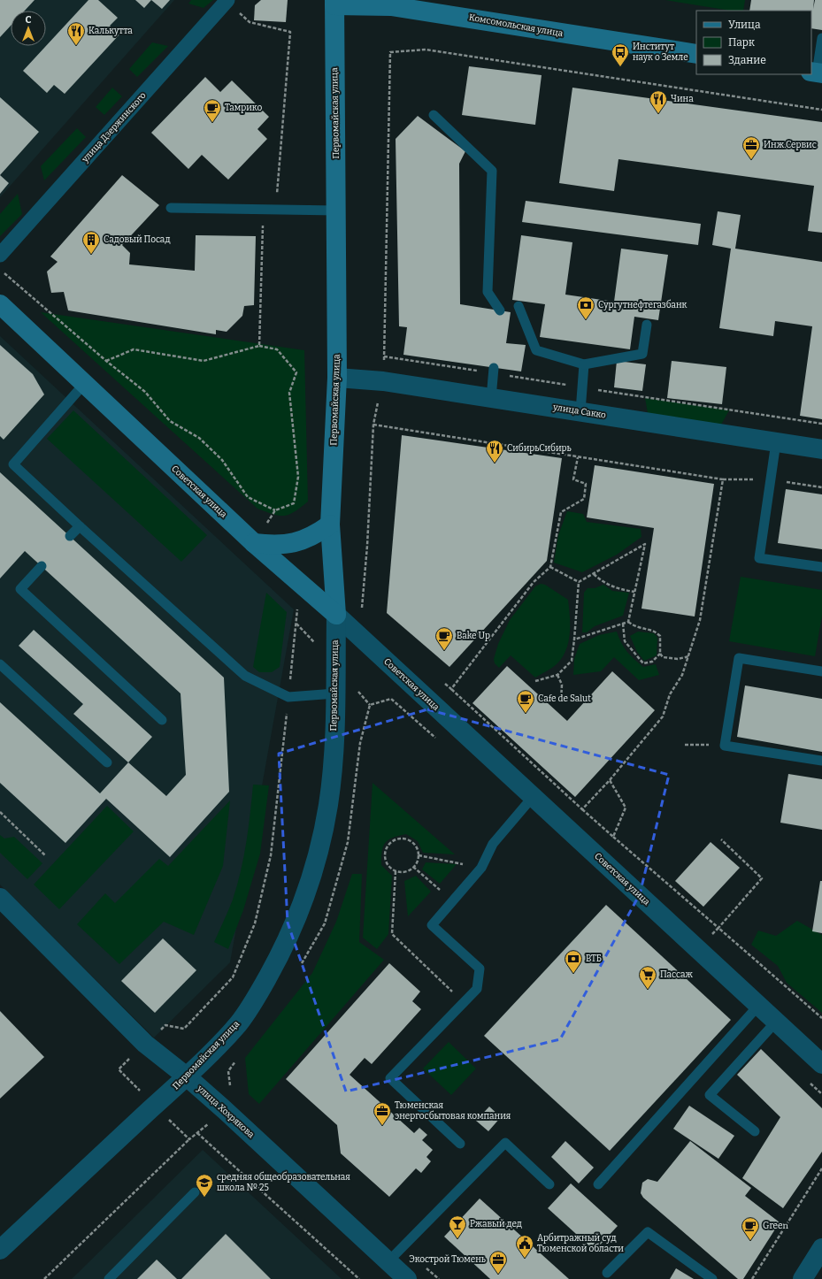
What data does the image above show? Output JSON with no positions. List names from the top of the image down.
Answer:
{
  "streets": {
    "main road": ["Комсомольская улица", "Первомайская улица", "Советская улица"],
    "street": ["улица Дзержинского", "улица Сакко", "улица Хохрякова"]
  },
  "crossings": [
    ["Комсомольская улица", "Первомайская улица"],
    ["Первомайская улица", "улица Сакко"],
    ["Первомайская улица", "Советская улица"],
    ["Первомайская улица", "улица Хохрякова"]
  ],
  "places": {
    "restaurant": ["Калькутта", "Чина", "СибирьСибирь"],
    "bus stop": ["Институт наук о Земле"],
    "cafe": [
      "Тамрико",
      "Bake Up",
      "Cafe de Salut",
      "Green"
    ],
    "office": ["Инж.Сервис", "Тюменская энергосбытовая компания", "Экострой Тюмень"],
    "building": ["Садовый Посад"],
    "bank": ["Сургутнефтегазбанк", "ВТБ"],
    "supermarket": ["Пассаж"],
    "school or university": ["средняя общеобразовательная школа № 25"],
    "bar": ["Ржавый дед"],
    "public building": ["Арбитражный суд Тюменской области"]
  },
  "legend": ["Улица", "Парк", "Здание"],
  "north": "top"
}
